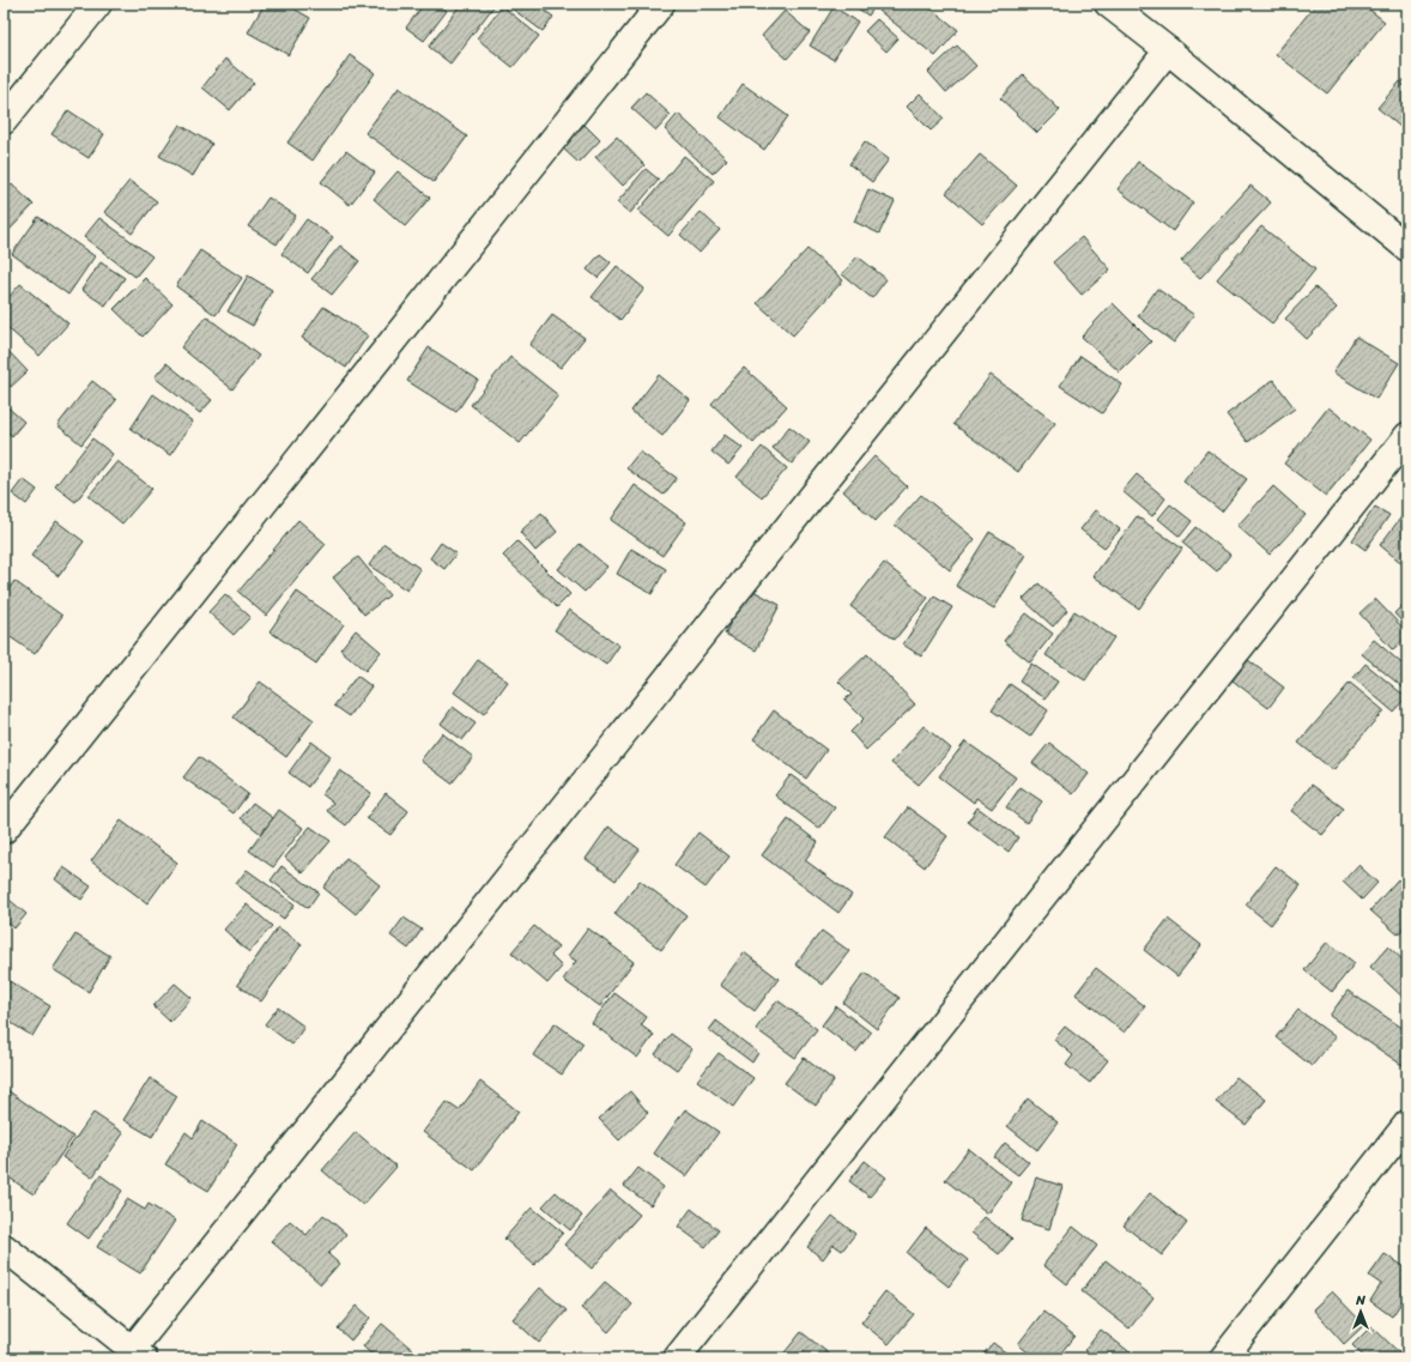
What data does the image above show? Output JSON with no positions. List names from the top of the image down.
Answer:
{
  "north": "top"
}
